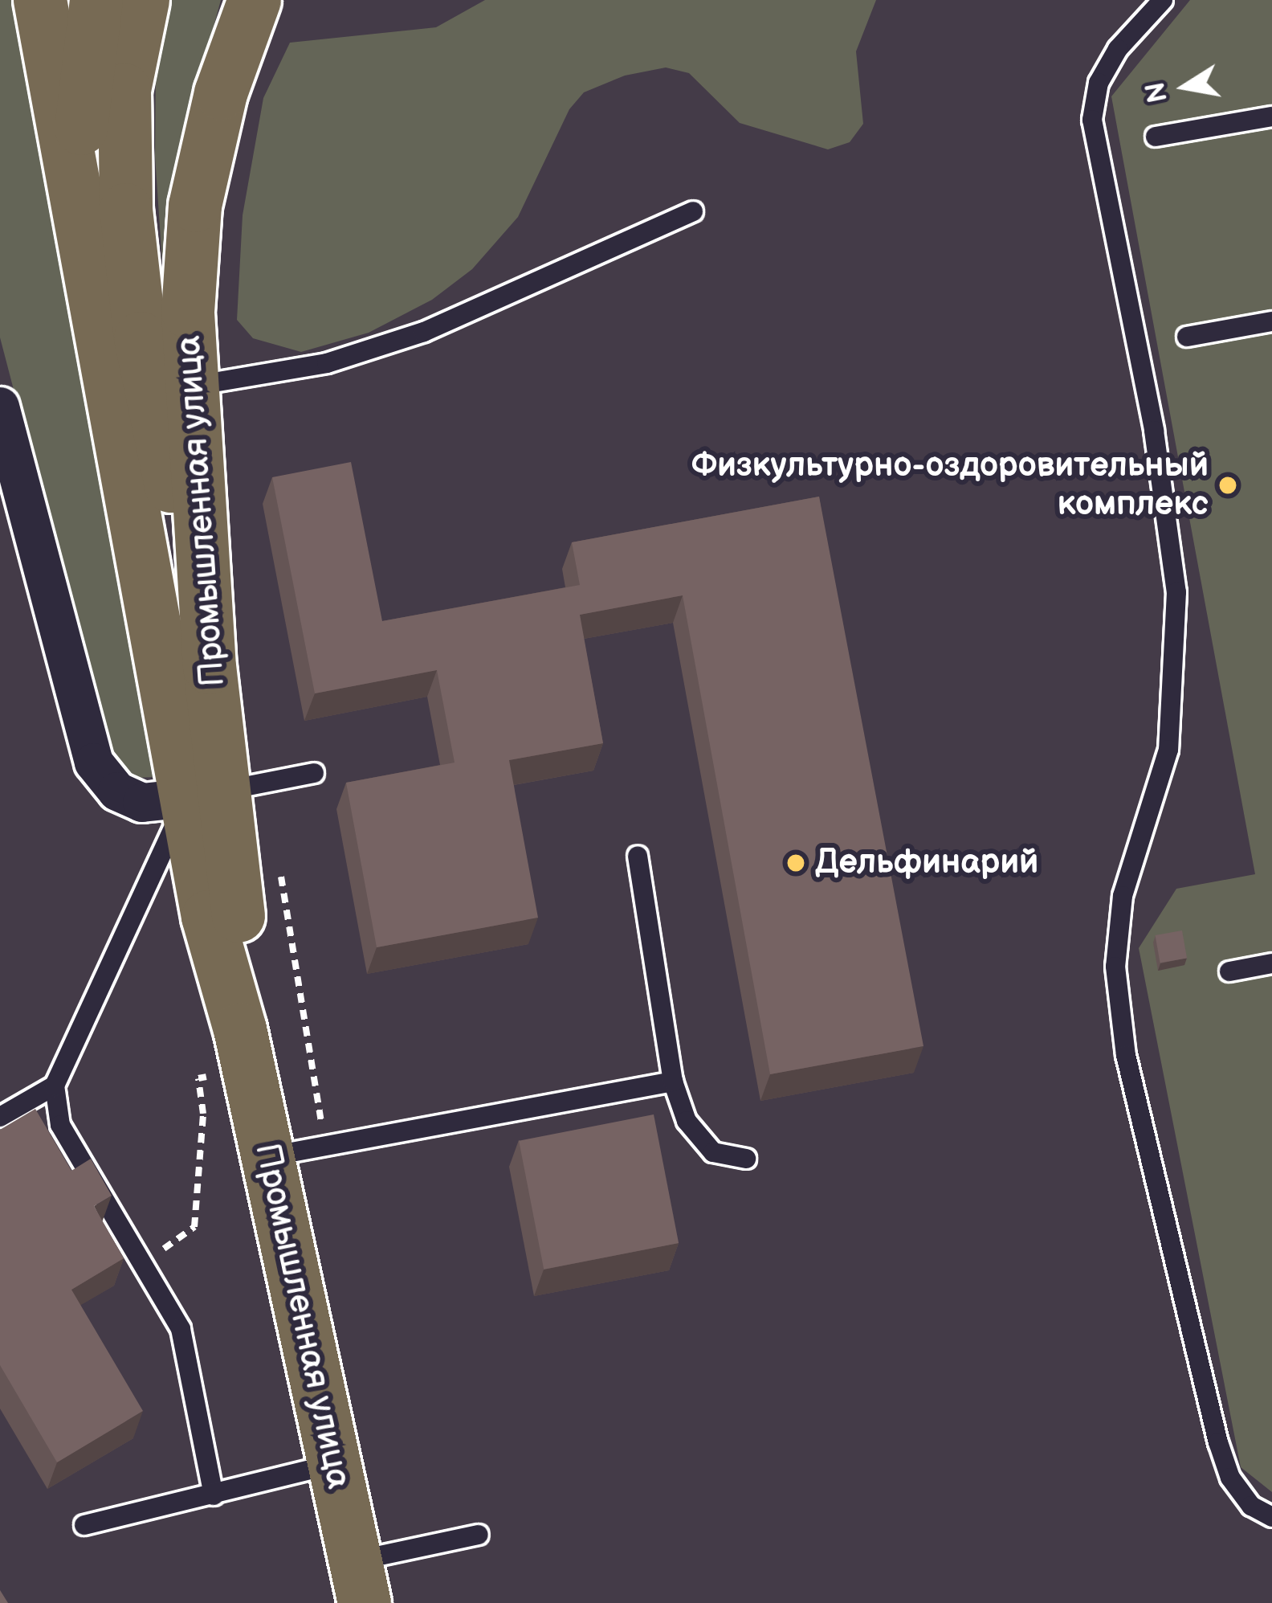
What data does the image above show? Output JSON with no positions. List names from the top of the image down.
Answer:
{
  "streets": {
    "main road": ["Промышленная улица"]
  },
  "places": ["Физкультурно-оздоровительный комплекс", "Дельфинарий"],
  "north": "left"
}
